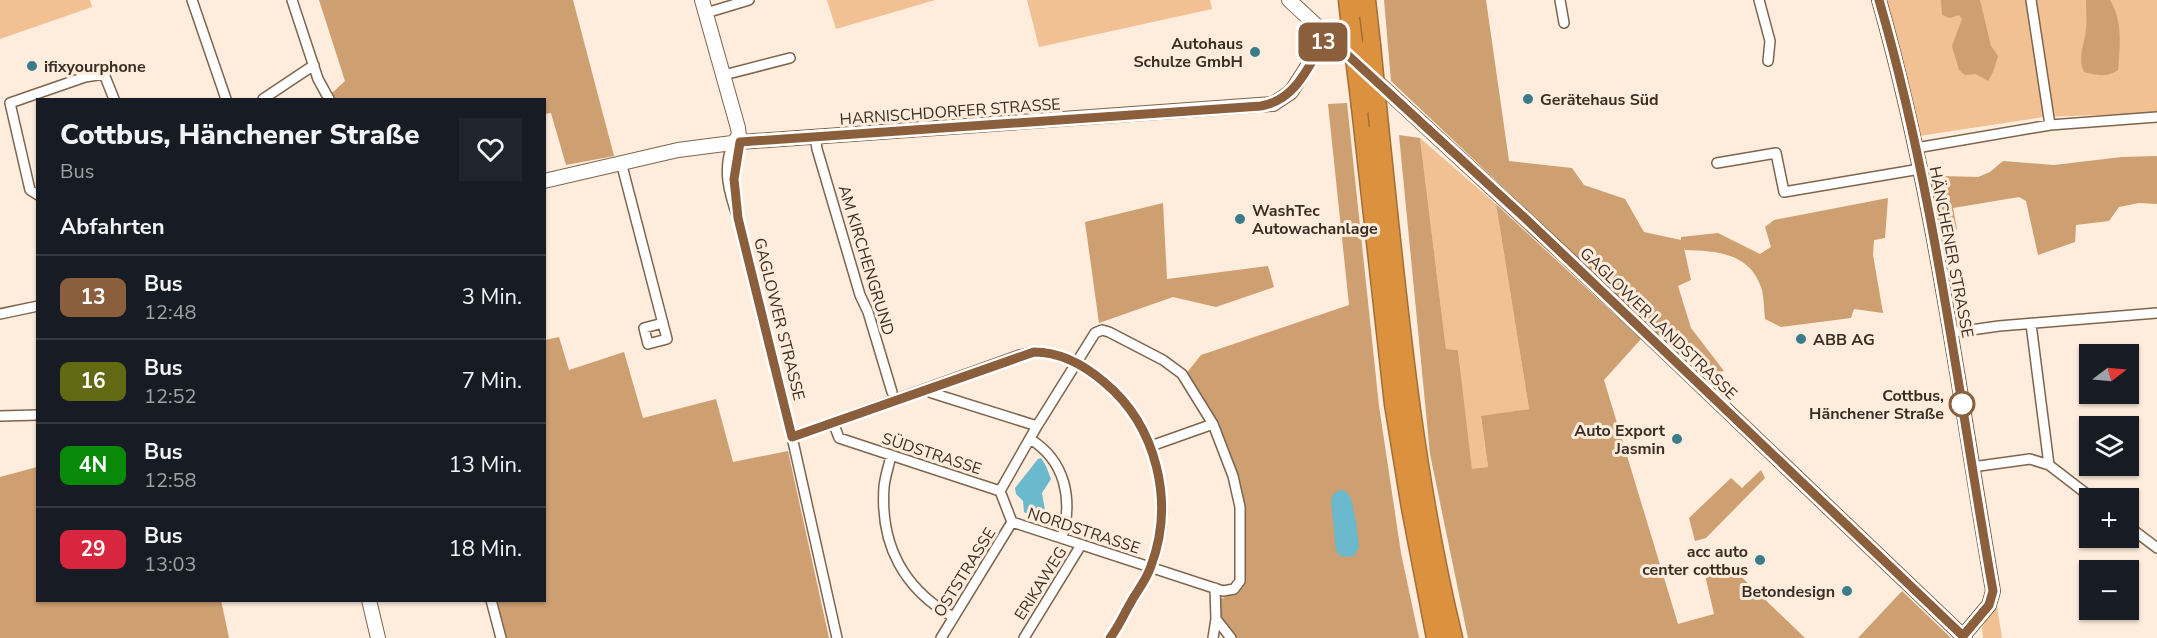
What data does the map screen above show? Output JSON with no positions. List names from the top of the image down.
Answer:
{
  "streets": {
    "street": [
      "HARNISCHDORFER STRASSE",
      "HÄNCHENER STRASSE",
      "AM KIRCHENGRUND",
      "GAGLOWER STRASSE",
      "GAGLOWER LANDSTRASSE",
      "SÜDSTRASSE",
      "NORDSTRASSE",
      "OSTSTRASSE",
      "ERIKAWEG"
    ]
  },
  "crossings": [
    ["HARNISCHDORFER STRASSE", "AM KIRCHENGRUND"],
    ["HARNISCHDORFER STRASSE", "GAGLOWER STRASSE"],
    ["HARNISCHDORFER STRASSE", "GAGLOWER LANDSTRASSE"],
    ["HÄNCHENER STRASSE", "GAGLOWER LANDSTRASSE"],
    ["NORDSTRASSE", "OSTSTRASSE"],
    ["NORDSTRASSE", "ERIKAWEG"]
  ],
  "places": [
    "Autohaus Schulze GmbH",
    "ifixyourphone",
    "Gerätehaus Süd",
    "WashTec Autowachanlage",
    "ABB AG",
    "Cottbus, Hänchener Straße",
    "Auto Export Jasmin",
    "acc auto center cottbus",
    "Betondesign"
  ],
  "lines": ["bus line 13"],
  "north": "right",
  "page": {
    "on_map": "13",
    "heading": [
      ["Cottbus, Hänchener Straße", "Bus"],
      "Abfahrten"
    ],
    "list": [
      {
        "mark": "13",
        "name": "Bus",
        "note": "12:48",
        "value": "3 Min."
      },
      {
        "mark": "16",
        "name": "Bus",
        "note": "12:52",
        "value": "7 Min."
      },
      {
        "mark": "4N",
        "name": "Bus",
        "note": "12:58",
        "value": "13 Min."
      },
      {
        "mark": "29",
        "name": "Bus",
        "note": "13:03",
        "value": "18 Min."
      }
    ],
    "map_buttons": ["+", "−"]
  }
}
